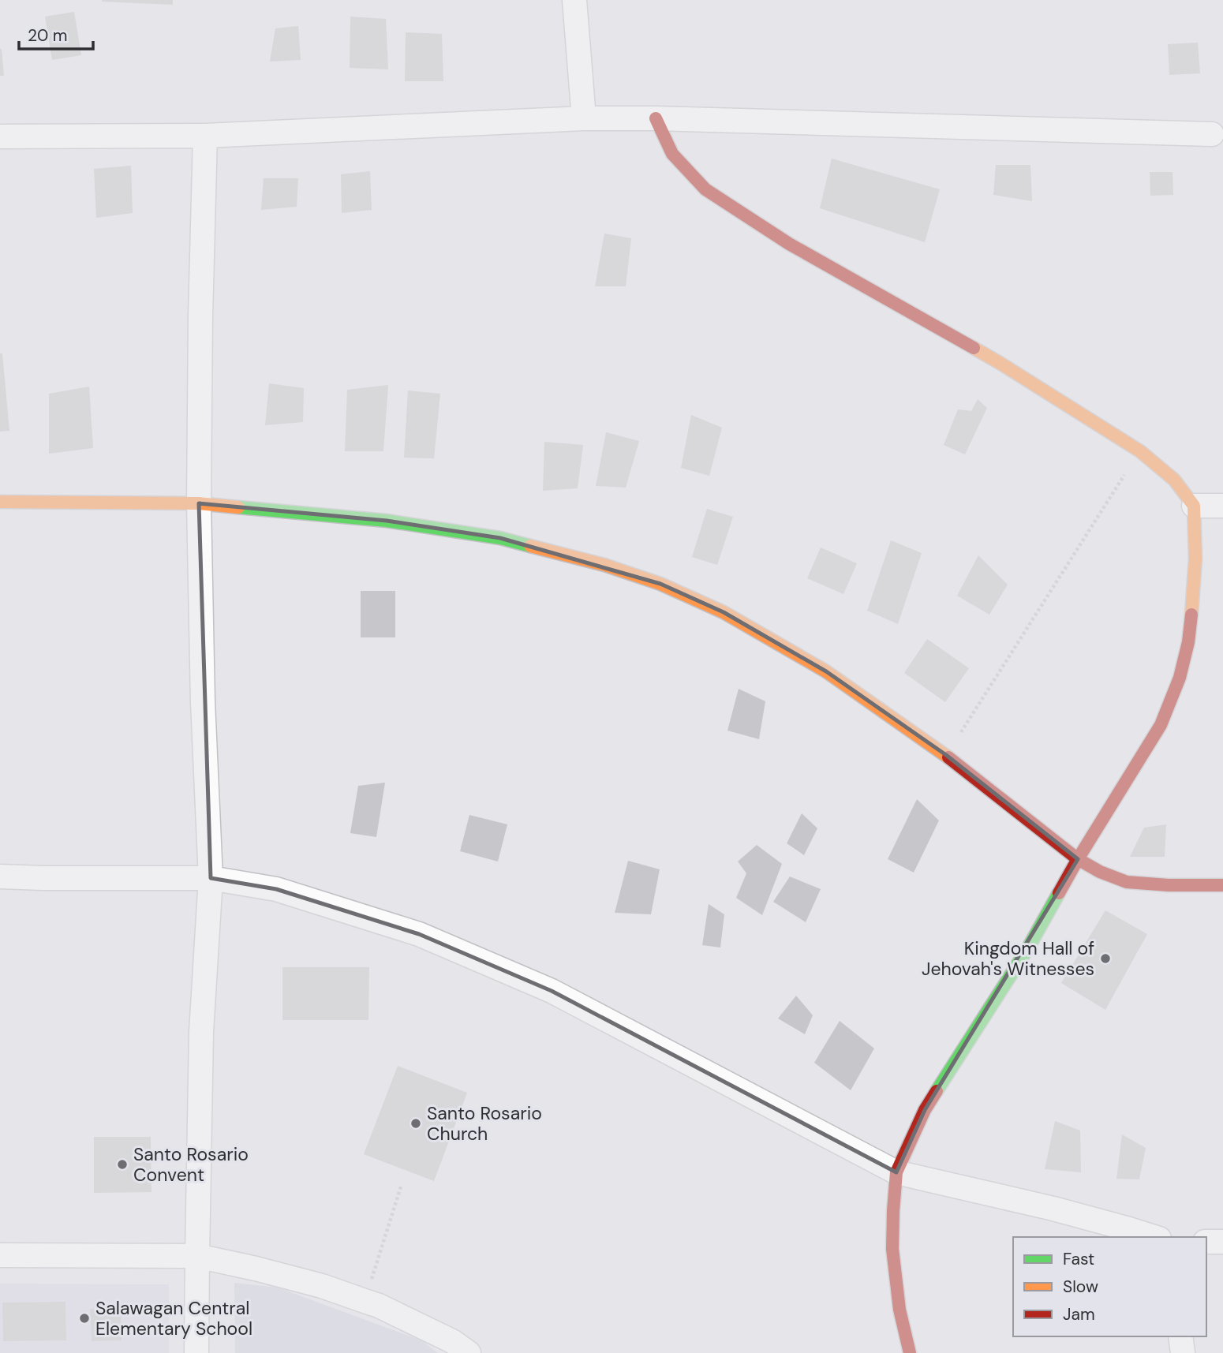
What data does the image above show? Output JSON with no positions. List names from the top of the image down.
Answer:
{
  "places": [
    "Kingdom Hall of Jehovah's Witnesses",
    "Santo Rosario Church",
    "Santo Rosario Convent",
    "Salawagan Central Elementary School"
  ],
  "legend": ["Fast", "Slow", "Jam"],
  "scale_bar": "20 m"
}
